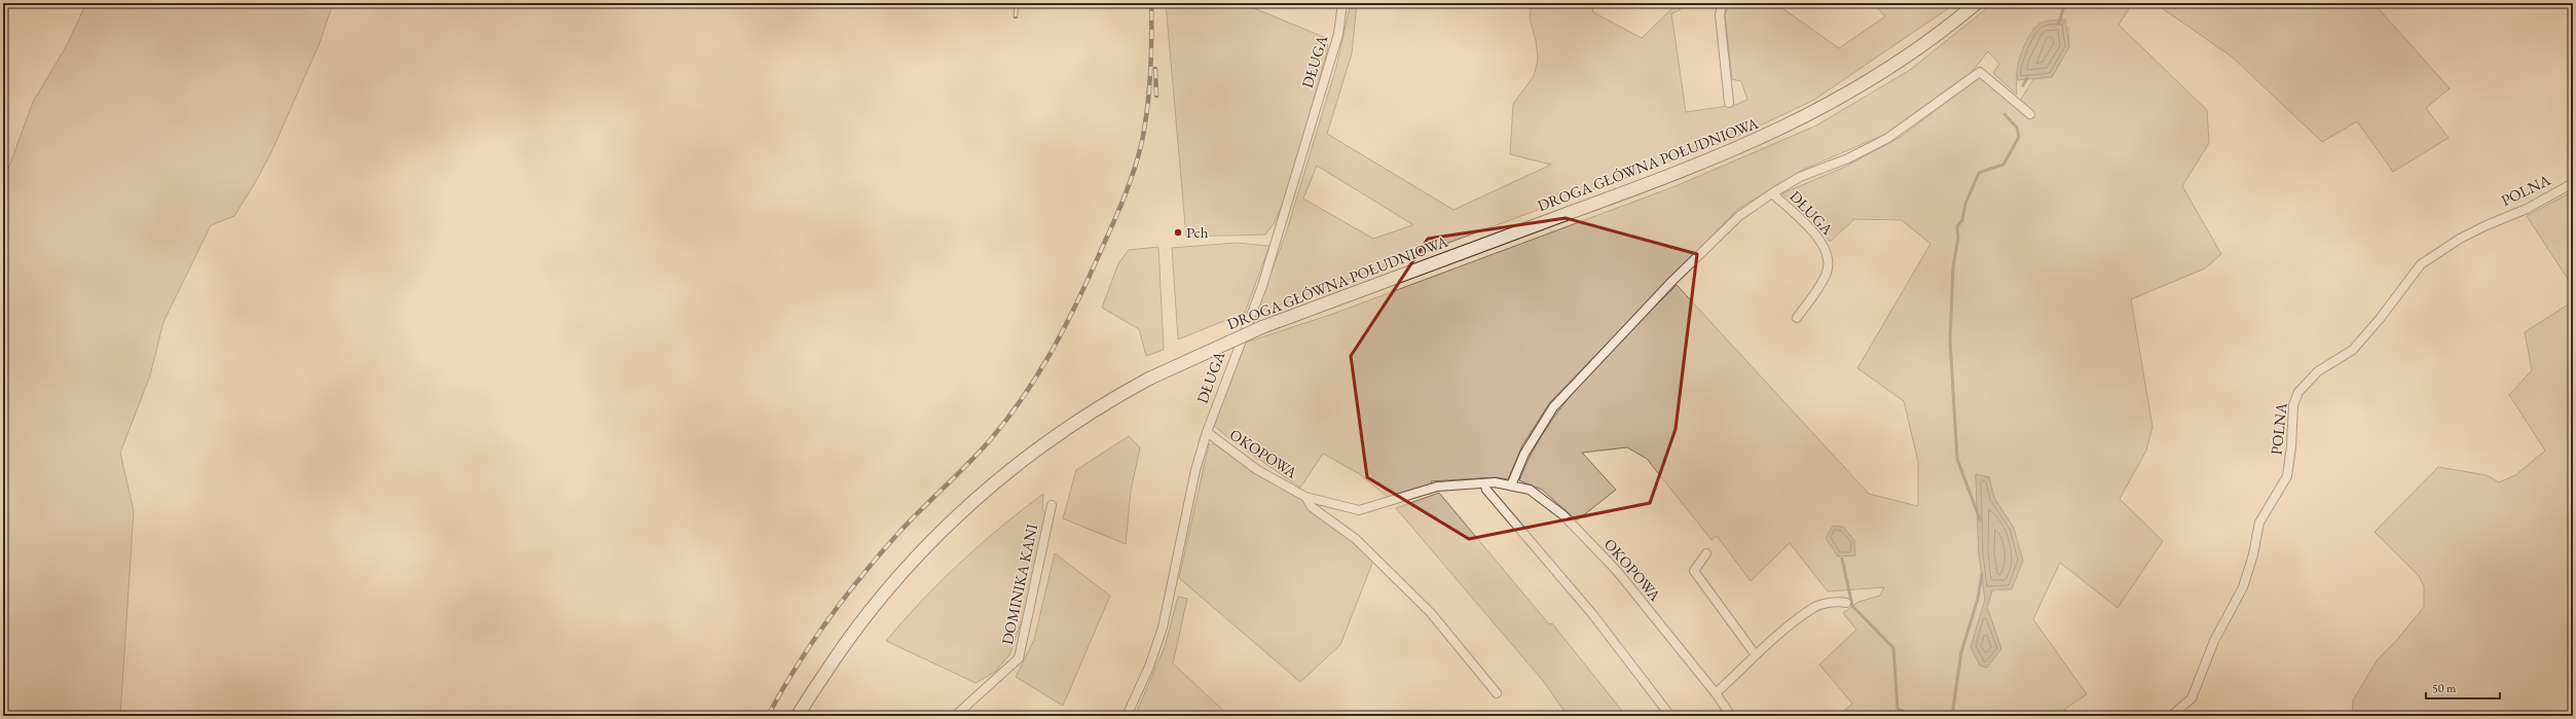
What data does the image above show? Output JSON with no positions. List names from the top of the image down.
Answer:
{
  "streets": {
    "main road": ["DROGA GŁÓWNA POŁUDNIOWA"],
    "street": [
      "DŁUGA",
      "POLNA",
      "OKOPOWA",
      "DOMINIKA KANI"
    ]
  },
  "crossings": [
    ["DŁUGA", "OKOPOWA"]
  ],
  "places": ["Pch"],
  "scale_bar": "50 m"
}
